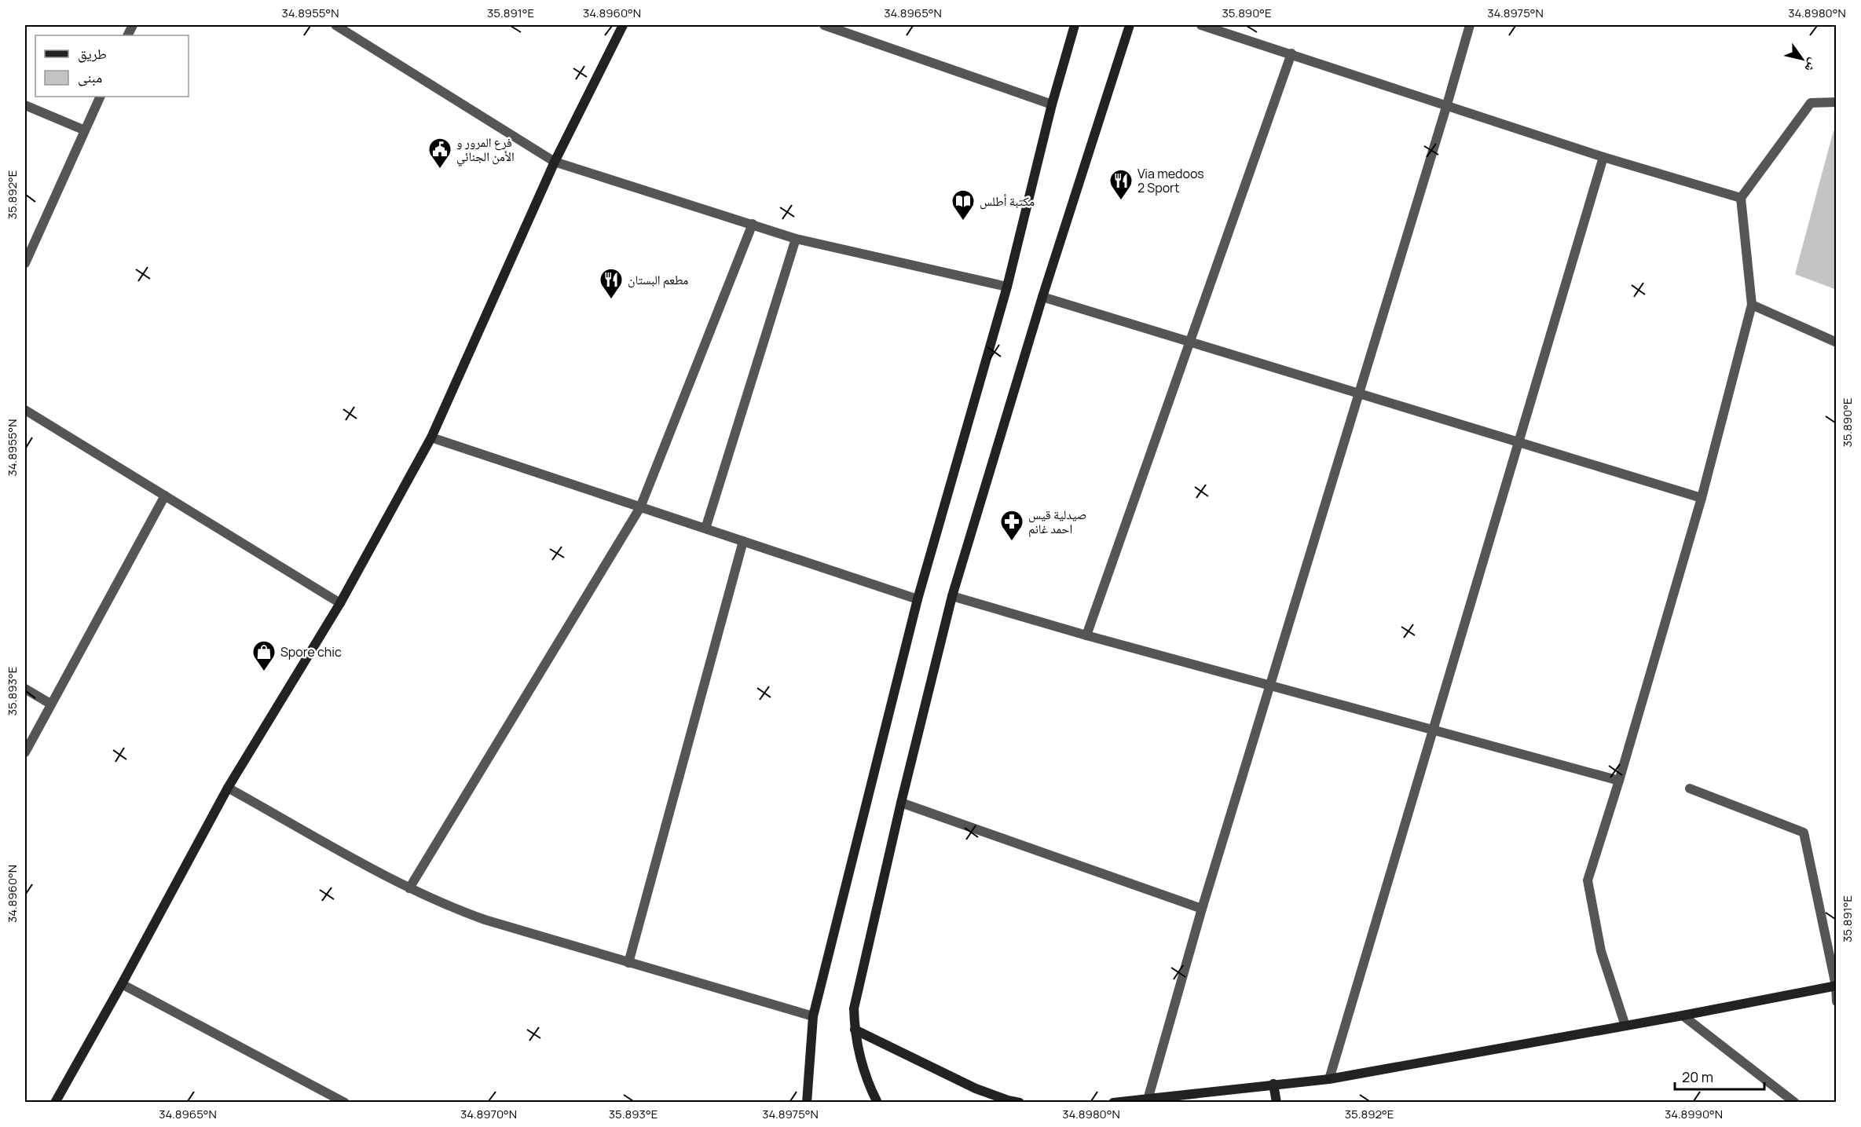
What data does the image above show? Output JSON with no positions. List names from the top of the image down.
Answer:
{
  "places": {
    "public building": ["فرع المرور و الأمن الجنائي"],
    "restaurant": ["Via medoos 2 Sport", "مطعم البستان"],
    "library": ["مكتبة أطلس"],
    "pharmacy": ["صيدلية قيس احمد غانم"],
    "shop": ["Spore chic"]
  },
  "legend": ["طريق", "مبنى"],
  "scale_bar": "20 m",
  "north": "bottom right",
  "coordinates": [
    "34.8955°N",
    "35.891°E",
    "34.8960°N",
    "34.8965°N",
    "35.890°E",
    "34.8975°N",
    "34.8980°N",
    "35.892°E",
    "35.893°E",
    "34.8970°N",
    "34.8990°N"
  ]
}
